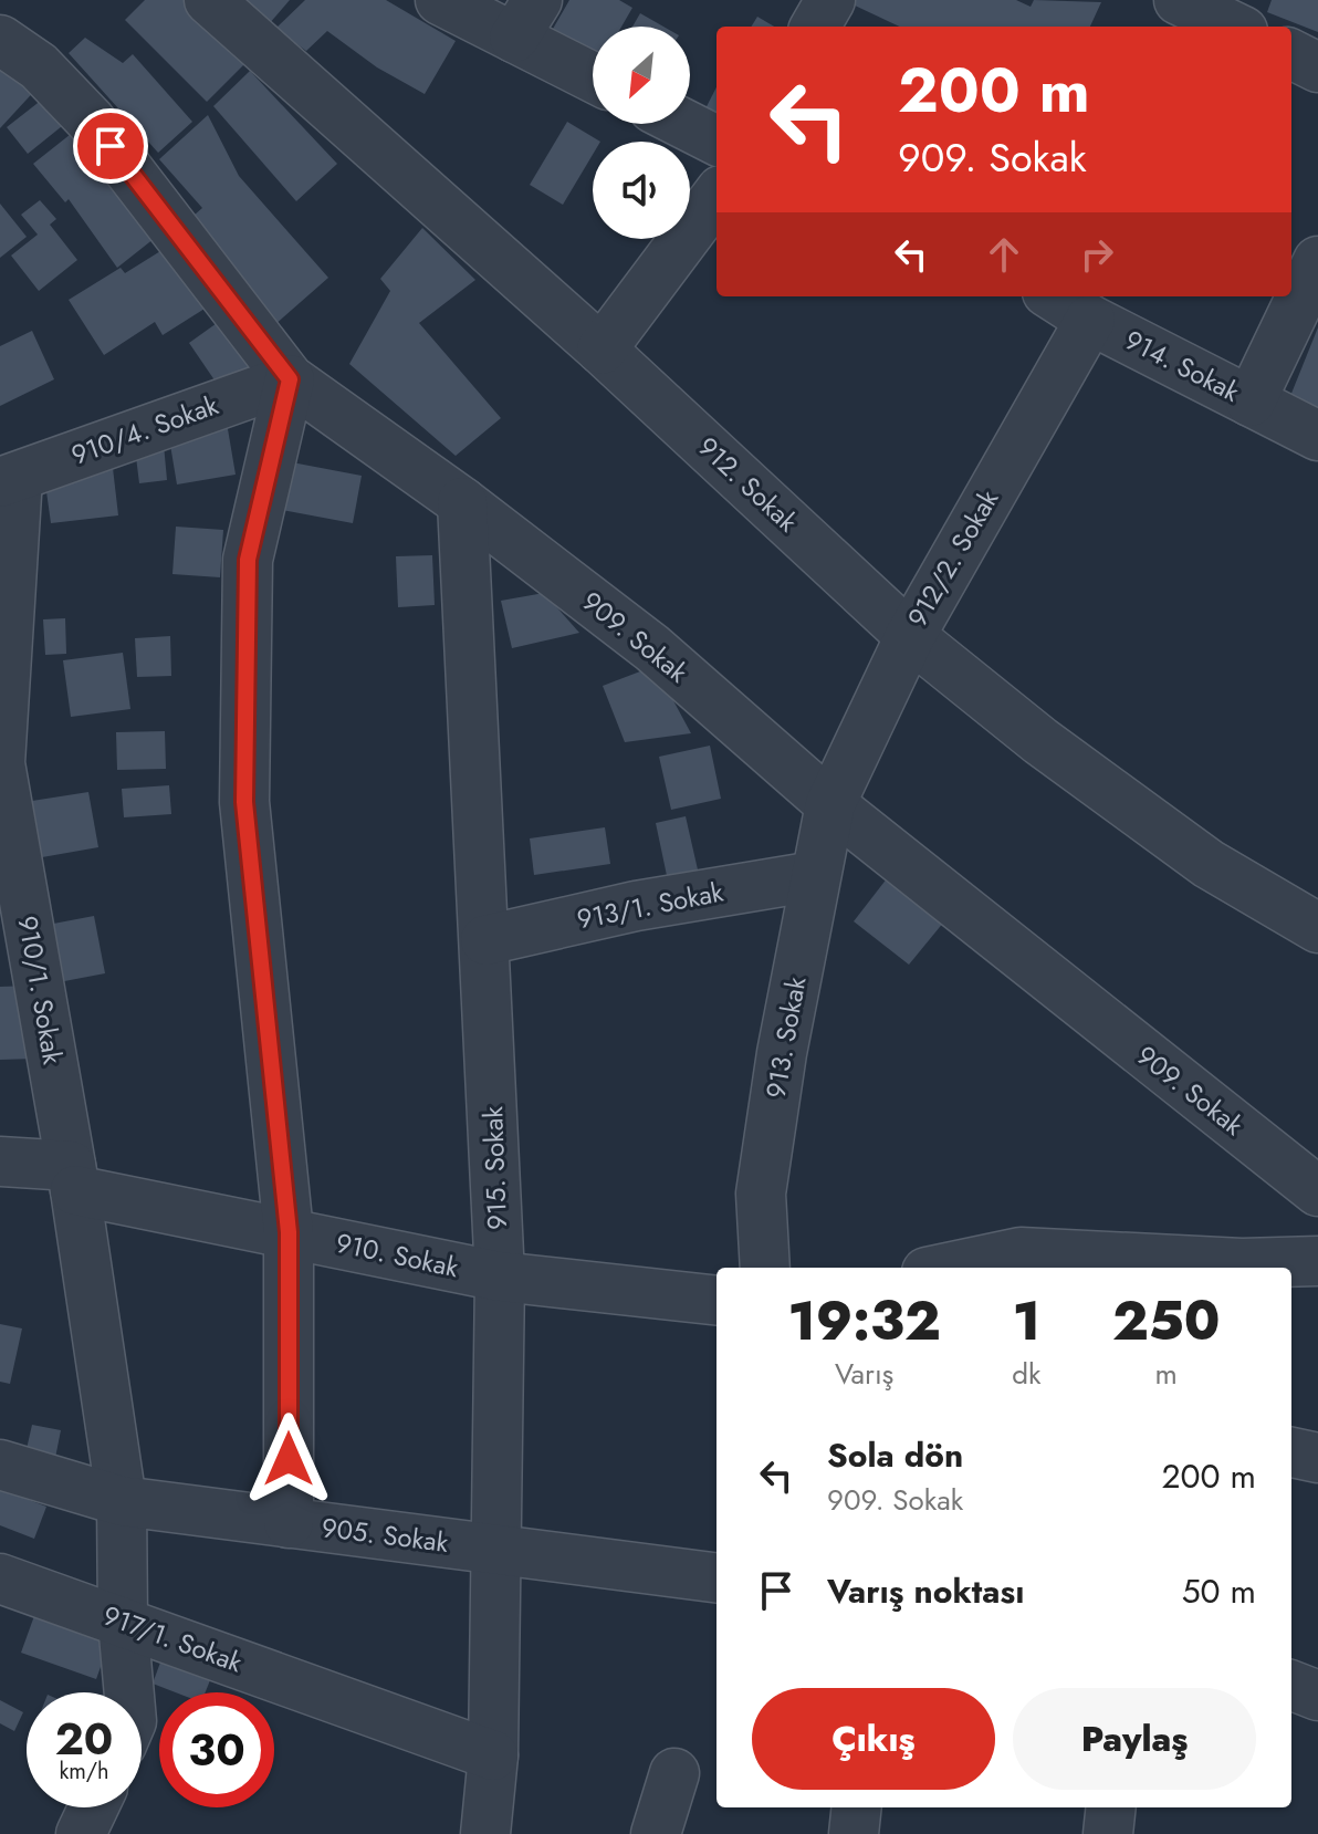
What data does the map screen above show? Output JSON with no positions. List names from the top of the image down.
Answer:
{
  "streets": {
    "street": [
      "914. Sokak",
      "910/4. Sokak",
      "912. Sokak",
      "912/2. Sokak",
      "909. Sokak",
      "913/1. Sokak",
      "910/1. Sokak",
      "913. Sokak",
      "915. Sokak",
      "910. Sokak",
      "905. Sokak",
      "917/1. Sokak"
    ]
  },
  "crossings": [
    ["914. Sokak", "912/2. Sokak"],
    ["910/4. Sokak", "909. Sokak"],
    ["910/4. Sokak", "910/1. Sokak"],
    ["912. Sokak", "912/2. Sokak"],
    ["912/2. Sokak", "909. Sokak"],
    ["912/2. Sokak", "913. Sokak"],
    ["909. Sokak", "913. Sokak"],
    ["909. Sokak", "915. Sokak"],
    ["913/1. Sokak", "913. Sokak"],
    ["913/1. Sokak", "915. Sokak"],
    ["910/1. Sokak", "910. Sokak"],
    ["910/1. Sokak", "905. Sokak"],
    ["910/1. Sokak", "917/1. Sokak"],
    ["915. Sokak", "910. Sokak"],
    ["915. Sokak", "905. Sokak"],
    ["915. Sokak", "917/1. Sokak"]
  ],
  "north": "bottom left",
  "page": {
    "turn": ["200 m", "909. Sokak"],
    "eta": [
      "19:32",
      "Varış",
      "1",
      "dk",
      "250",
      "m"
    ],
    "list": [
      {
        "name": "Sola dön",
        "note": "909. Sokak",
        "value": "200 m"
      },
      {
        "name": "Varış noktası",
        "value": "50 m"
      }
    ],
    "buttons": ["Çıkış", "Paylaş"],
    "speed": "20 km/h",
    "limit": "30"
  }
}
